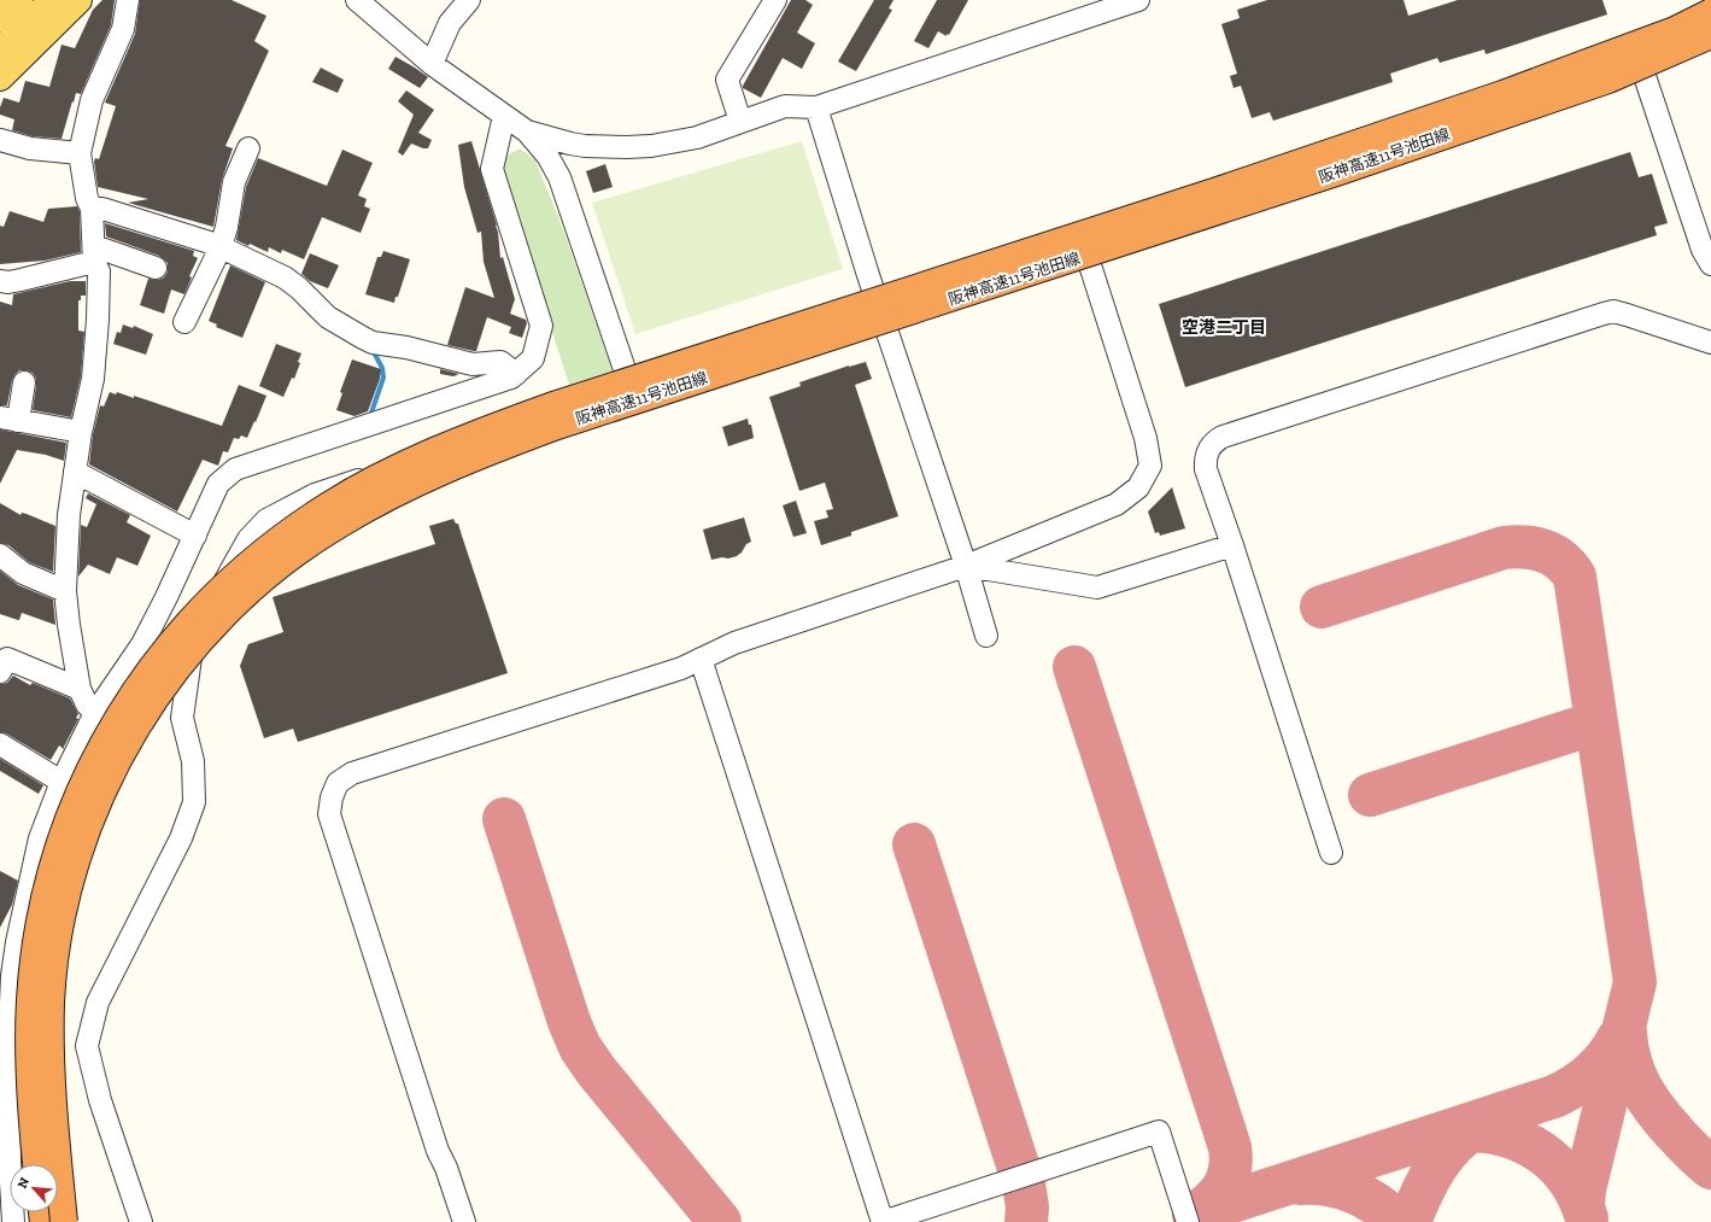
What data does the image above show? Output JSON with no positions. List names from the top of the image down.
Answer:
{
  "streets": {
    "highway": ["阪神高速11号池田線"]
  },
  "districts": ["空港二丁目"],
  "north": "top left"
}
